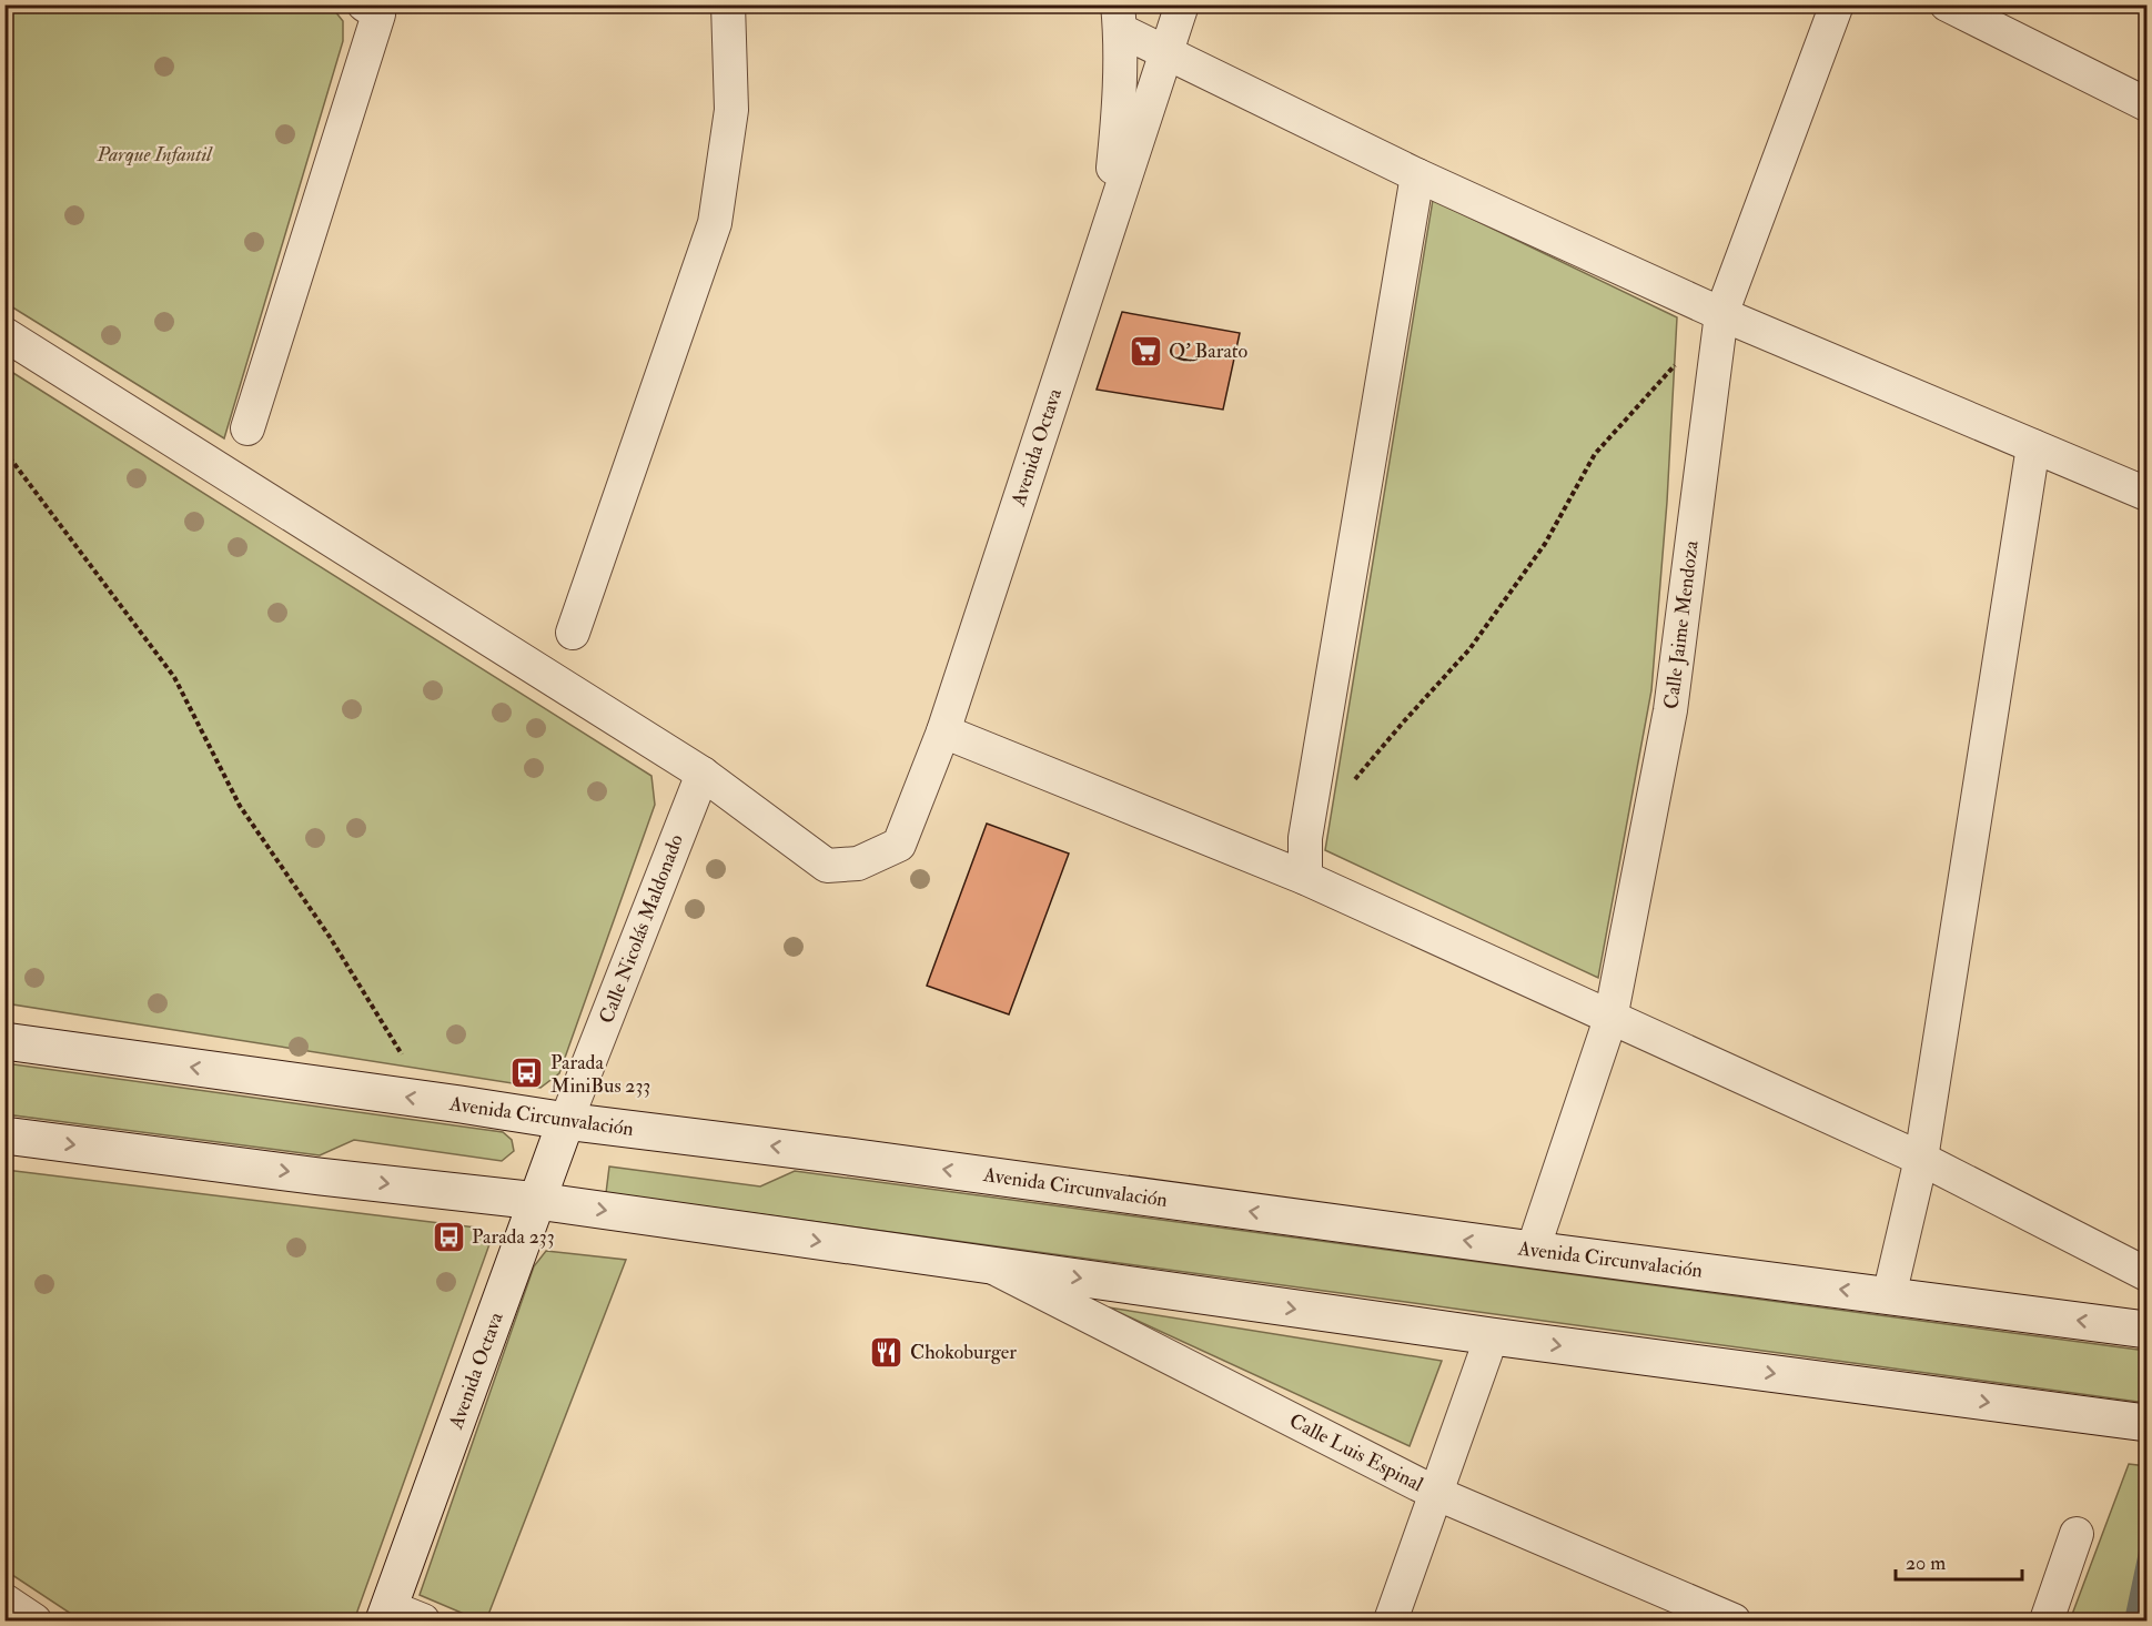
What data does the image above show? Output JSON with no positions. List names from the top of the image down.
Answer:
{
  "streets": {
    "main road": ["Avenida Octava", "Avenida Circunvalación"],
    "street": ["Calle Jaime Mendoza", "Calle Nicolás Maldonado", "Calle Luis Espinal"]
  },
  "crossings": [
    ["Avenida Octava", "Calle Nicolás Maldonado"],
    ["Avenida Octava", "Avenida Circunvalación"],
    ["Calle Jaime Mendoza", "Avenida Circunvalación"],
    ["Calle Nicolás Maldonado", "Avenida Circunvalación"]
  ],
  "parks": ["Parque Infantil"],
  "places": {
    "supermarket": ["Q' Barato"],
    "bus stop": ["Parada MiniBus 233", "Parada 233"],
    "restaurant": ["Chokoburger"]
  },
  "scale_bar": "20 m"
}
